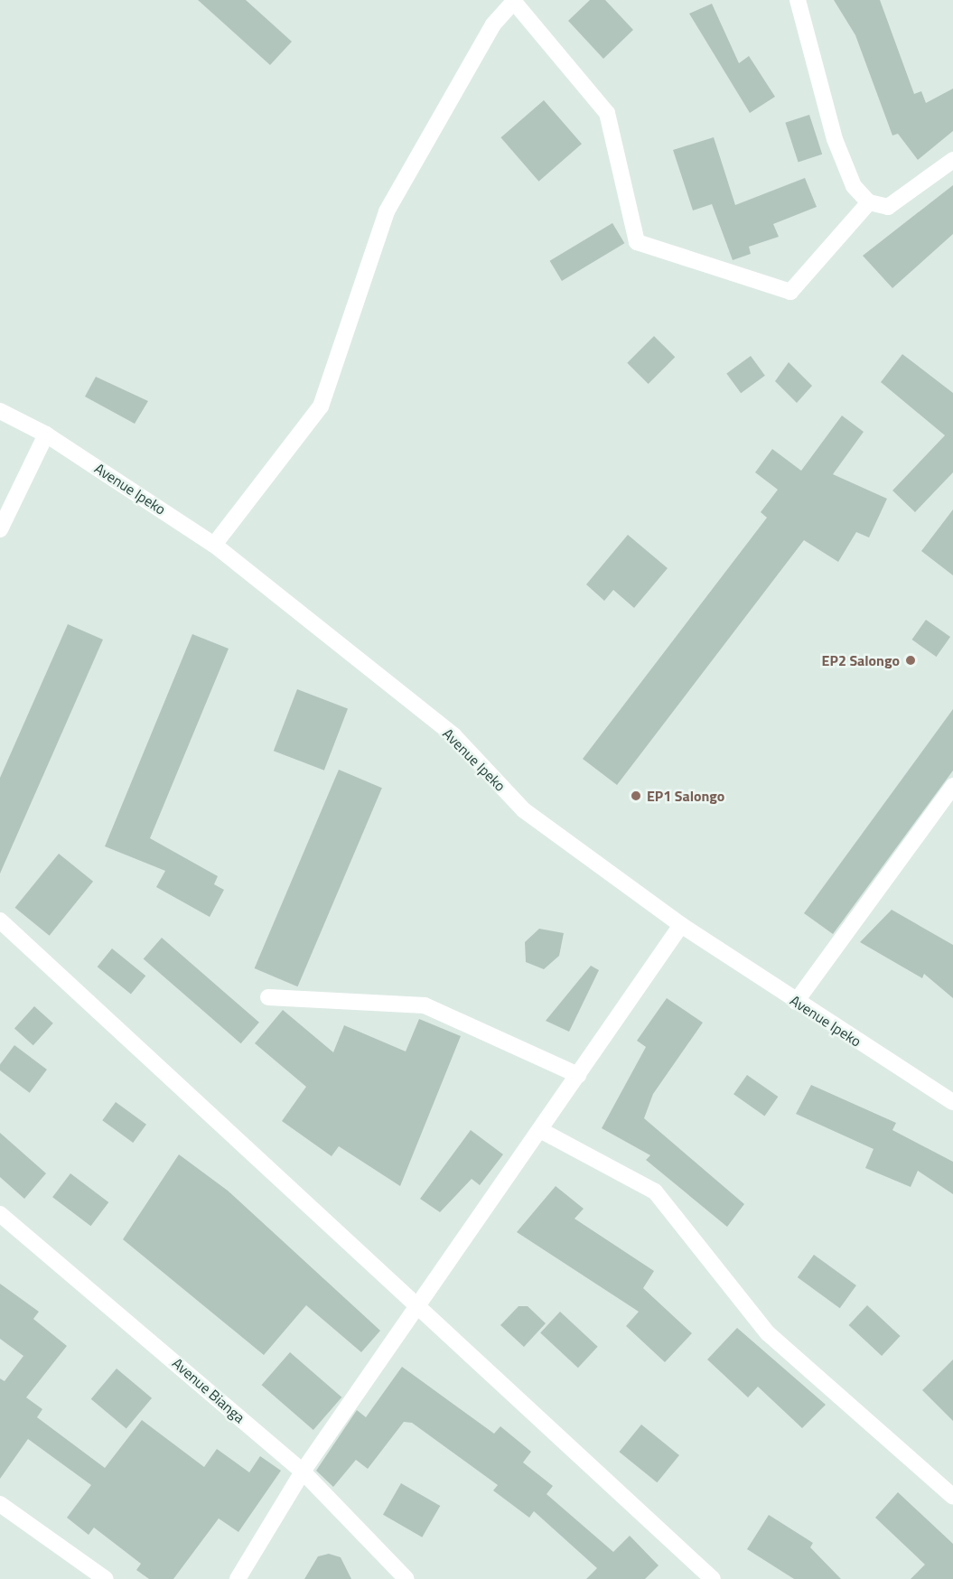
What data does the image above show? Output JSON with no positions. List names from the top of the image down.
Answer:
{
  "streets": {
    "street": ["Avenue Ipeko", "Avenue Bianga"]
  },
  "places": ["EP2 Salongo", "EP1 Salongo"]
}
